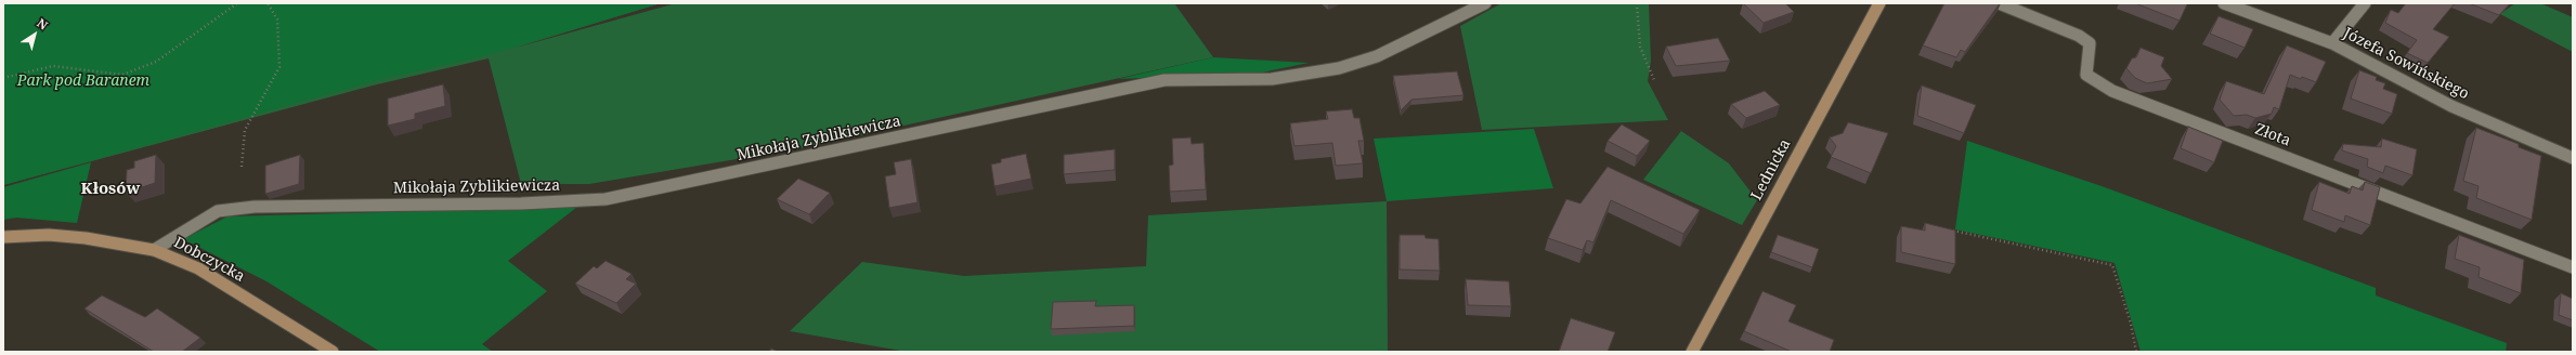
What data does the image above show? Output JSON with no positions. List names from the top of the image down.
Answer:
{
  "streets": {
    "main road": ["Lednicka", "Dobczycka"],
    "street": ["Józefa Sowińskiego", "Złota", "Mikołaja Zyblikiewicza"]
  },
  "crossings": [
    ["Mikołaja Zyblikiewicza", "Dobczycka"]
  ],
  "districts": ["Kłosów"],
  "parks": ["Park pod Baranem"],
  "north": "top right"
}
